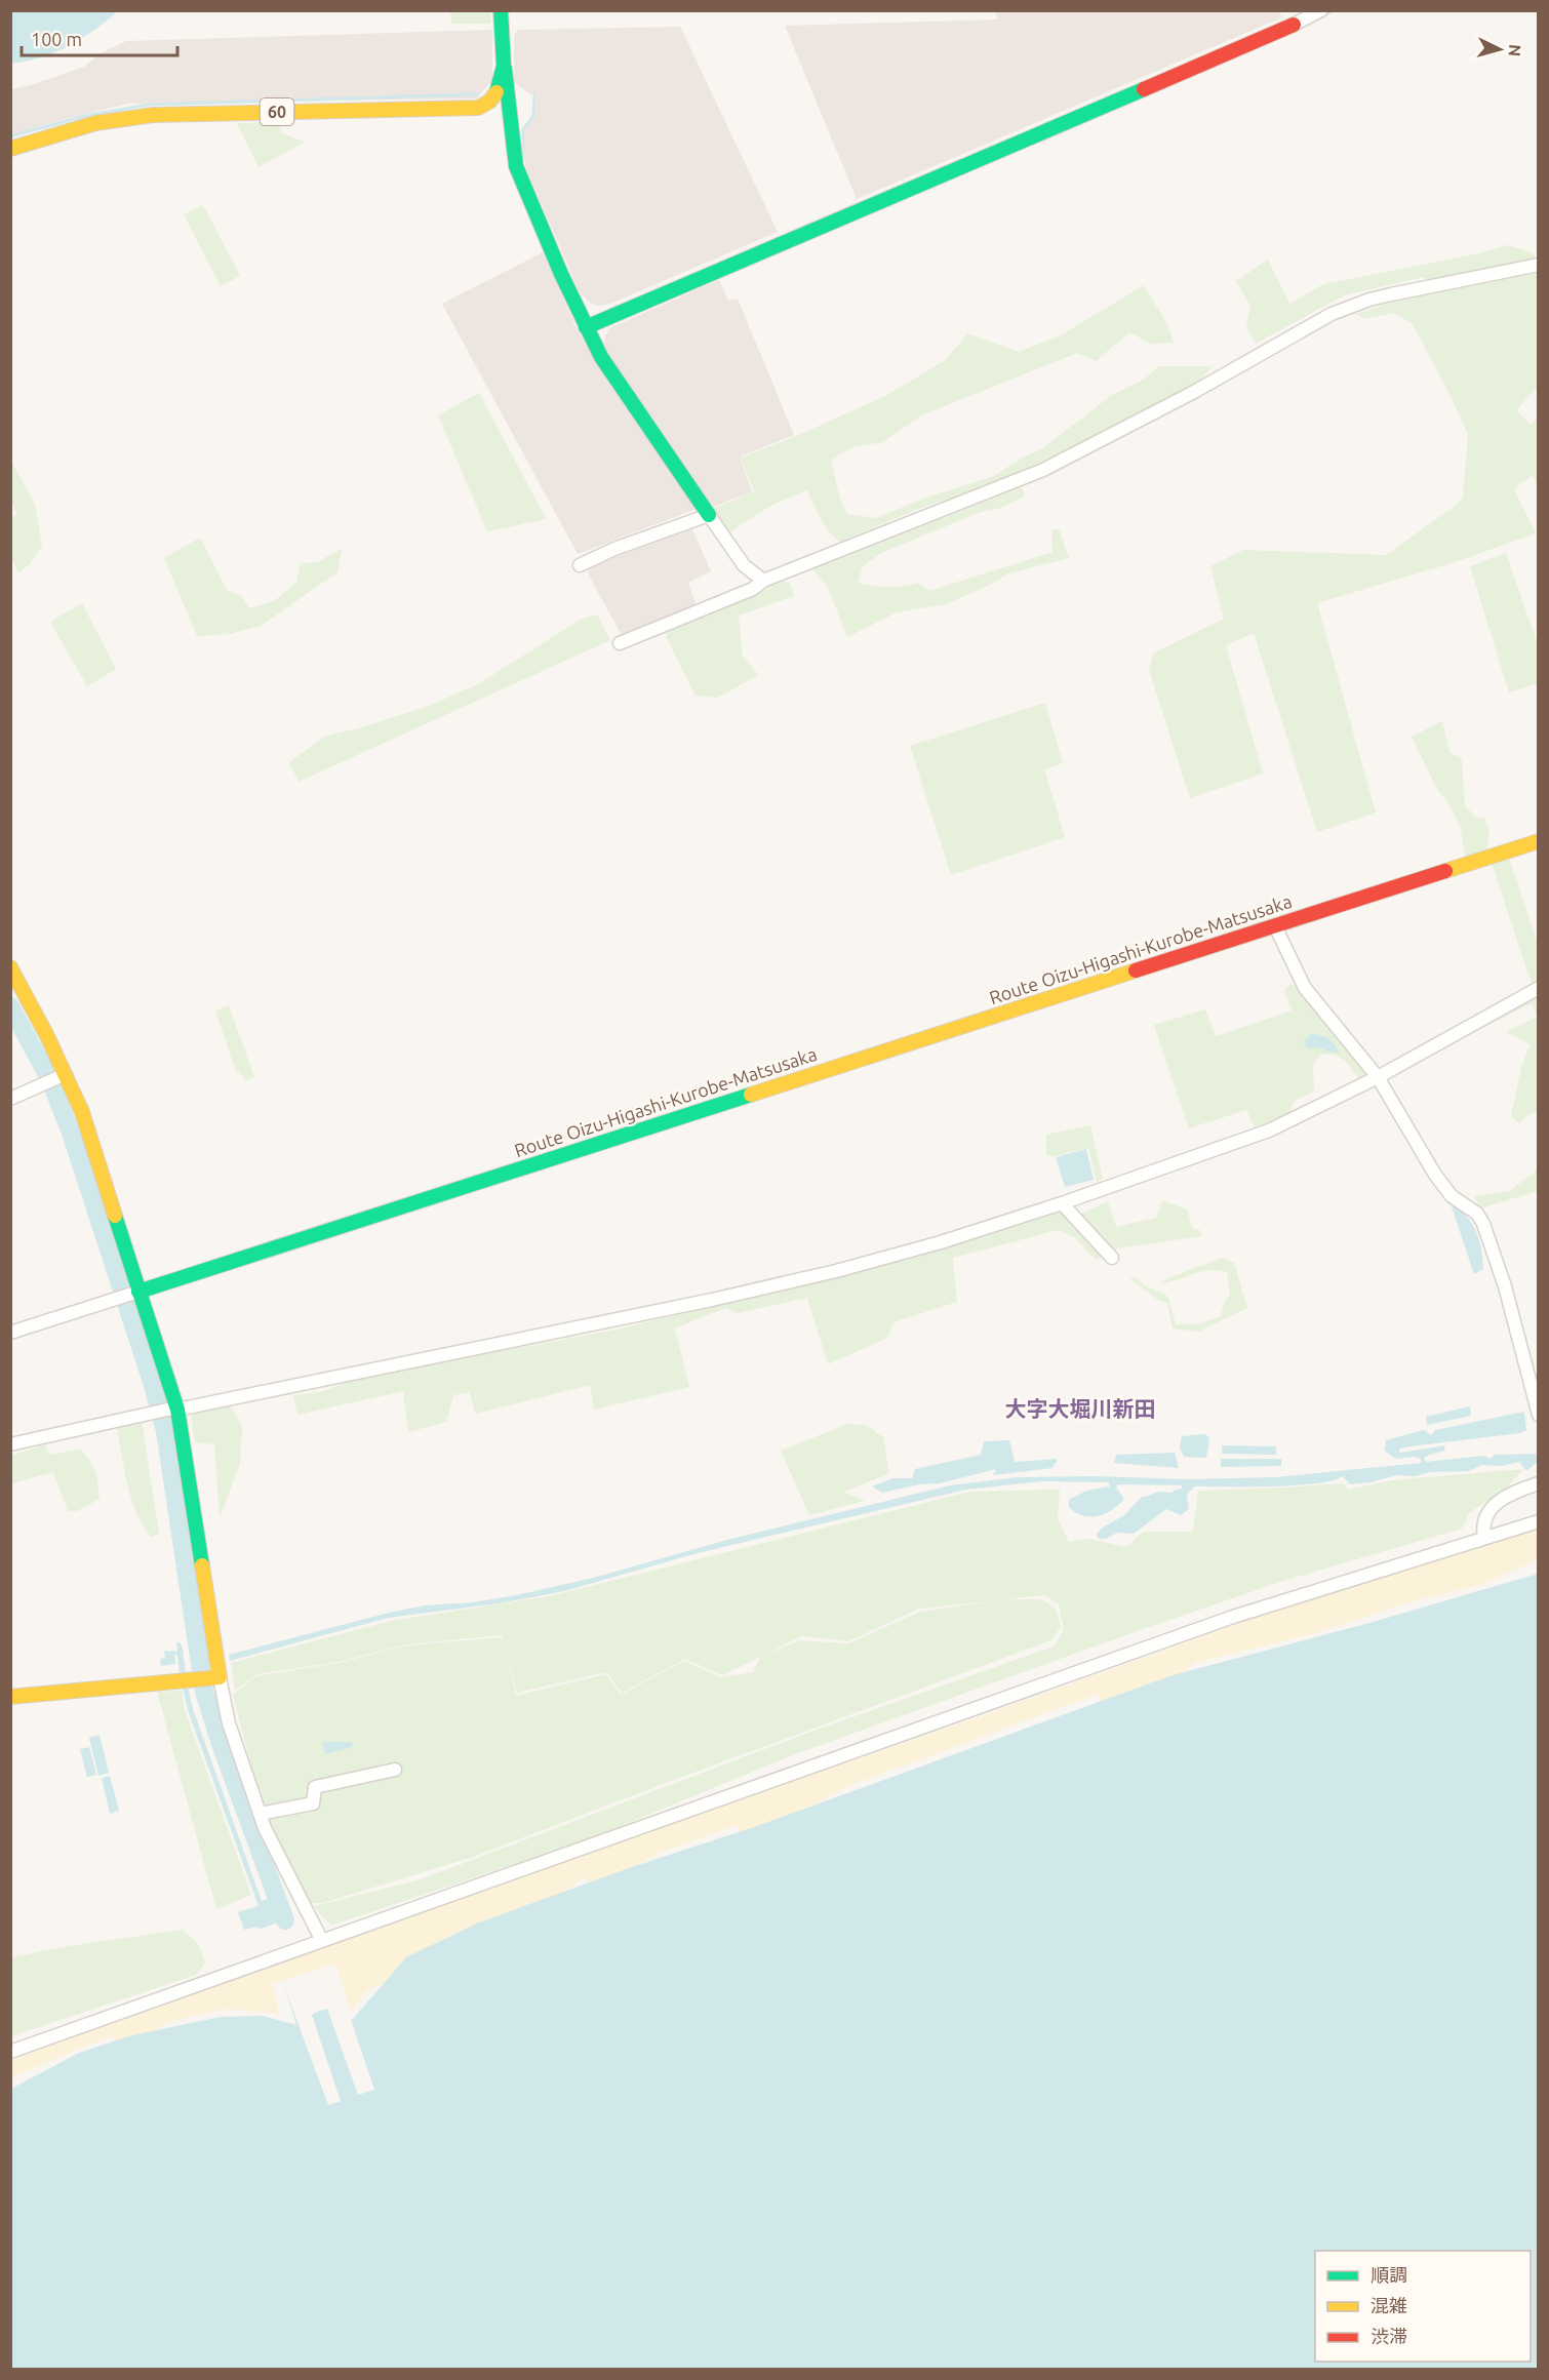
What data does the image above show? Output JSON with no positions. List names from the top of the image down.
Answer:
{
  "streets": {
    "main road": ["60", "Route Oizu-Higashi-Kurobe-Matsusaka"]
  },
  "districts": ["大字大堀川新田"],
  "legend": ["順調", "混雑", "渋滞"],
  "scale_bar": "100 m",
  "north": "right"
}
